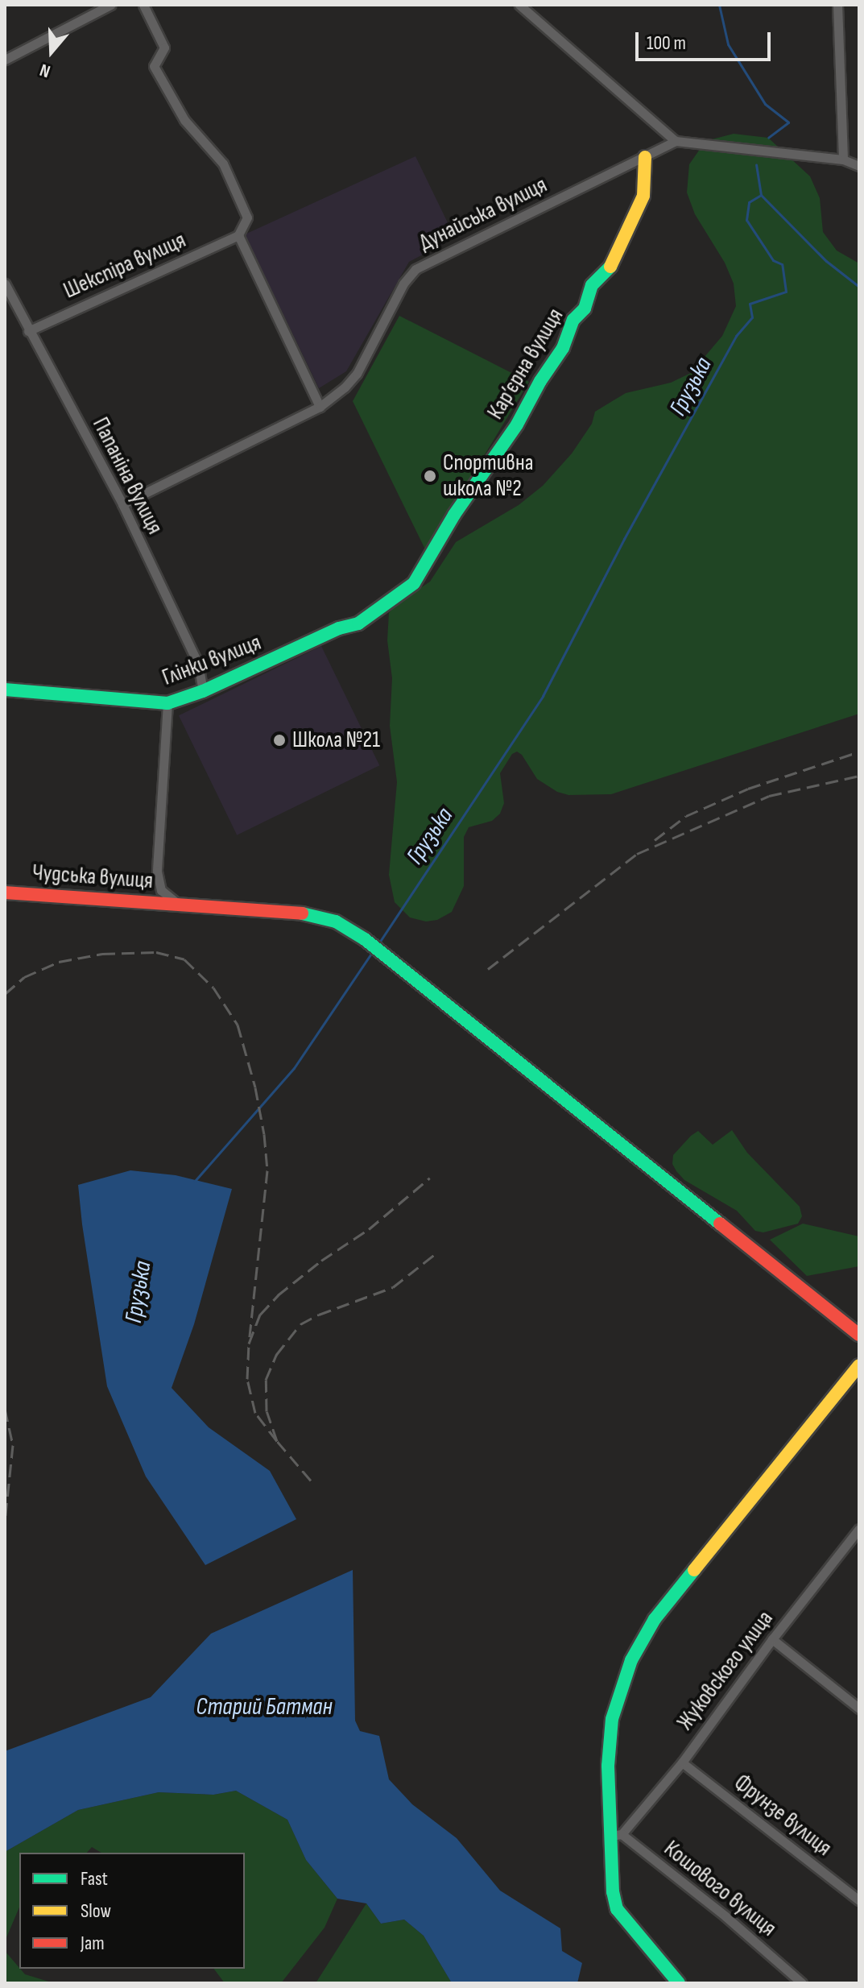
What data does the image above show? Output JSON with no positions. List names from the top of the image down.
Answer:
{
  "streets": {
    "street": [
      "Дунайська вулиця",
      "Шекспіра вулиця",
      "Кар’єрна вулиця",
      "Папаніна вулиця",
      "Глінки вулиця",
      "Чудська вулиця",
      "Жуковского улица",
      "Фрунзе вулиця",
      "Кошового вулиця"
    ]
  },
  "crossings": [
    ["Дунайська вулиця", "Кар’єрна вулиця"],
    ["Дунайська вулиця", "Папаніна вулиця"],
    ["Шекспіра вулиця", "Папаніна вулиця"],
    ["Кар’єрна вулиця", "Глінки вулиця"],
    ["Папаніна вулиця", "Глінки вулиця"],
    ["Жуковского улица", "Фрунзе вулиця"],
    ["Жуковского улица", "Кошового вулиця"]
  ],
  "water": ["Грузька", "Старий Батман"],
  "places": ["Спортивна школа №2", "Школа №21"],
  "legend": ["Fast", "Slow", "Jam"],
  "scale_bar": "100 m",
  "north": "bottom"
}
